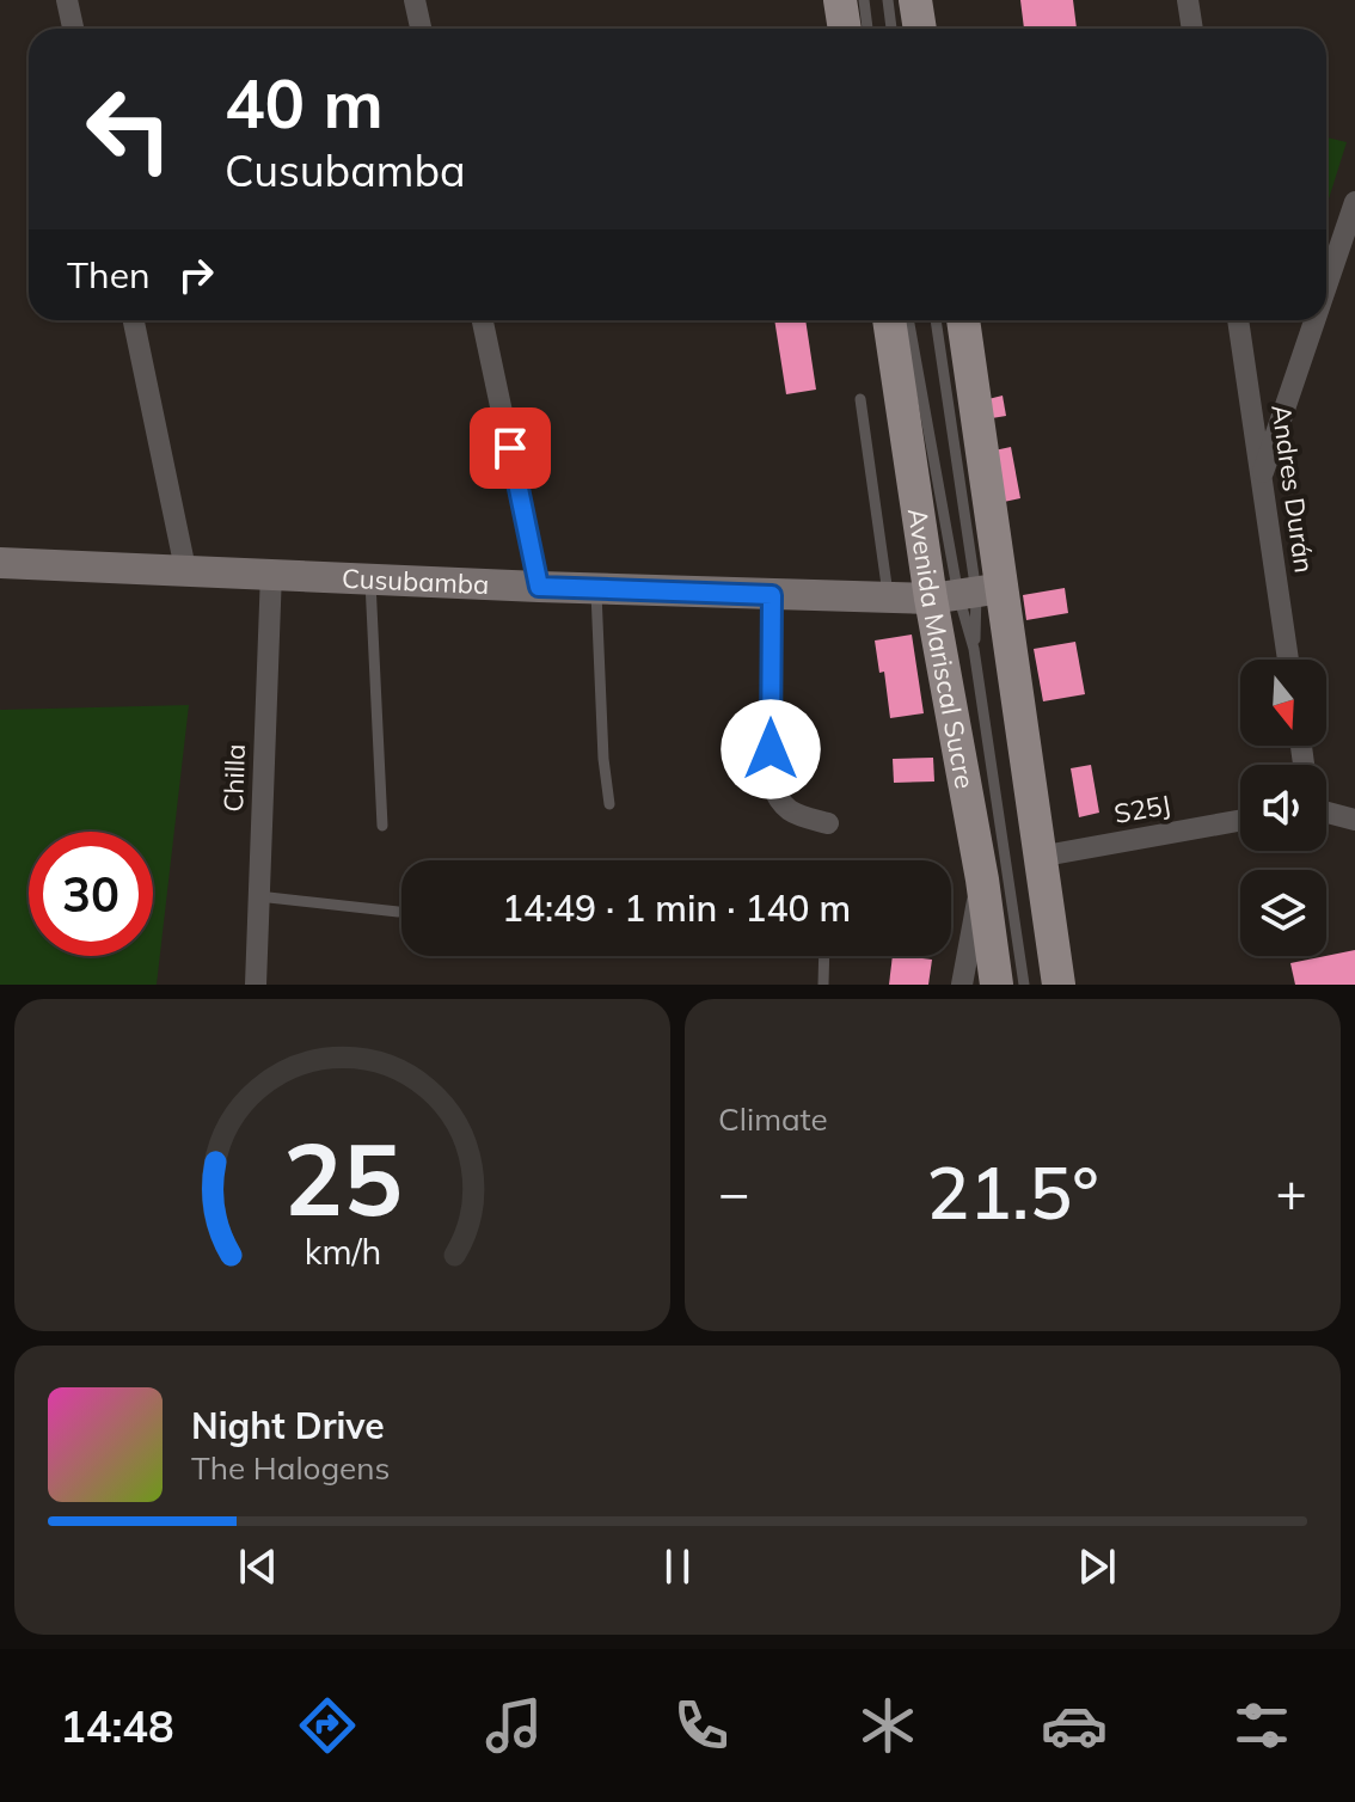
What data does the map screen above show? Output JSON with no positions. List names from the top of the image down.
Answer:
{
  "streets": {
    "main road": ["Avenida Mariscal Sucre"],
    "street": [
      "Andres Durán",
      "Cusubamba",
      "Chilla",
      "S25J"
    ]
  },
  "crossings": [
    ["Cusubamba", "Avenida Mariscal Sucre"],
    ["Cusubamba", "Chilla"],
    ["Avenida Mariscal Sucre", "S25J"]
  ],
  "north": "bottom",
  "page": {
    "turn": ["40 m", "Cusubamba"],
    "then": "Then",
    "limit": "30",
    "trip": "14:49 · 1 min · 140 m",
    "tile": "Climate",
    "heat": ["−", "21.5°", "+"],
    "song": ["Night Drive", "The Halogens"],
    "tabs": "14:48",
    "gauge": ["25", "km/h"]
  }
}
